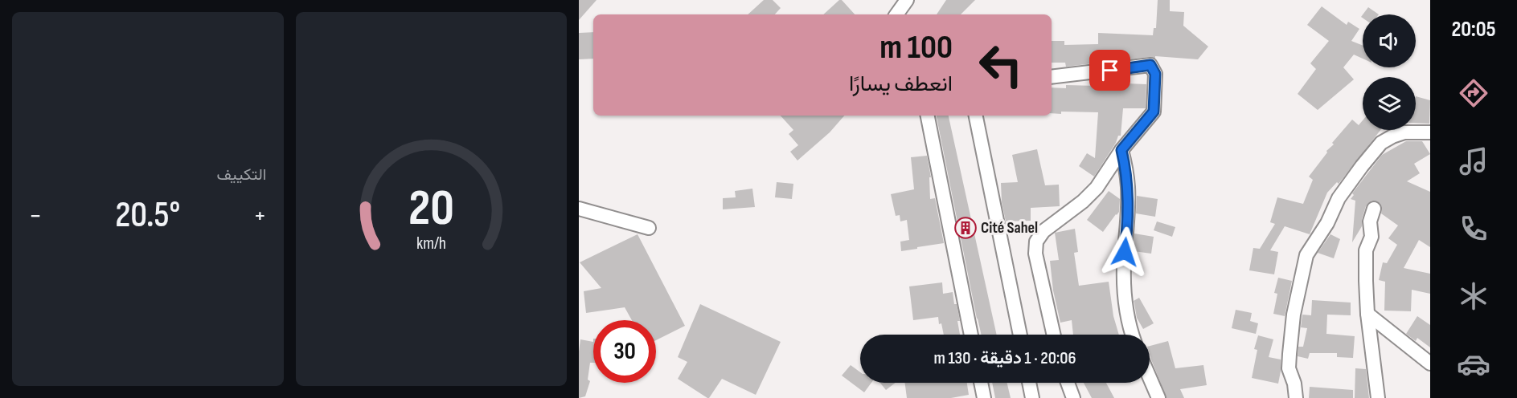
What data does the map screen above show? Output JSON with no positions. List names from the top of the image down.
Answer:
{
  "places": {
    "building": ["Cité Sahel"]
  },
  "page": {
    "tabs": "20:05",
    "tile": "التكييف",
    "turn": ["100 m", "انعطف يسارًا"],
    "heat": ["−", "20.5°", "+"],
    "limit": "30",
    "trip": "20:06 · 1 دقيقة · 130 m",
    "gauge": ["20", "km/h"]
  }
}
